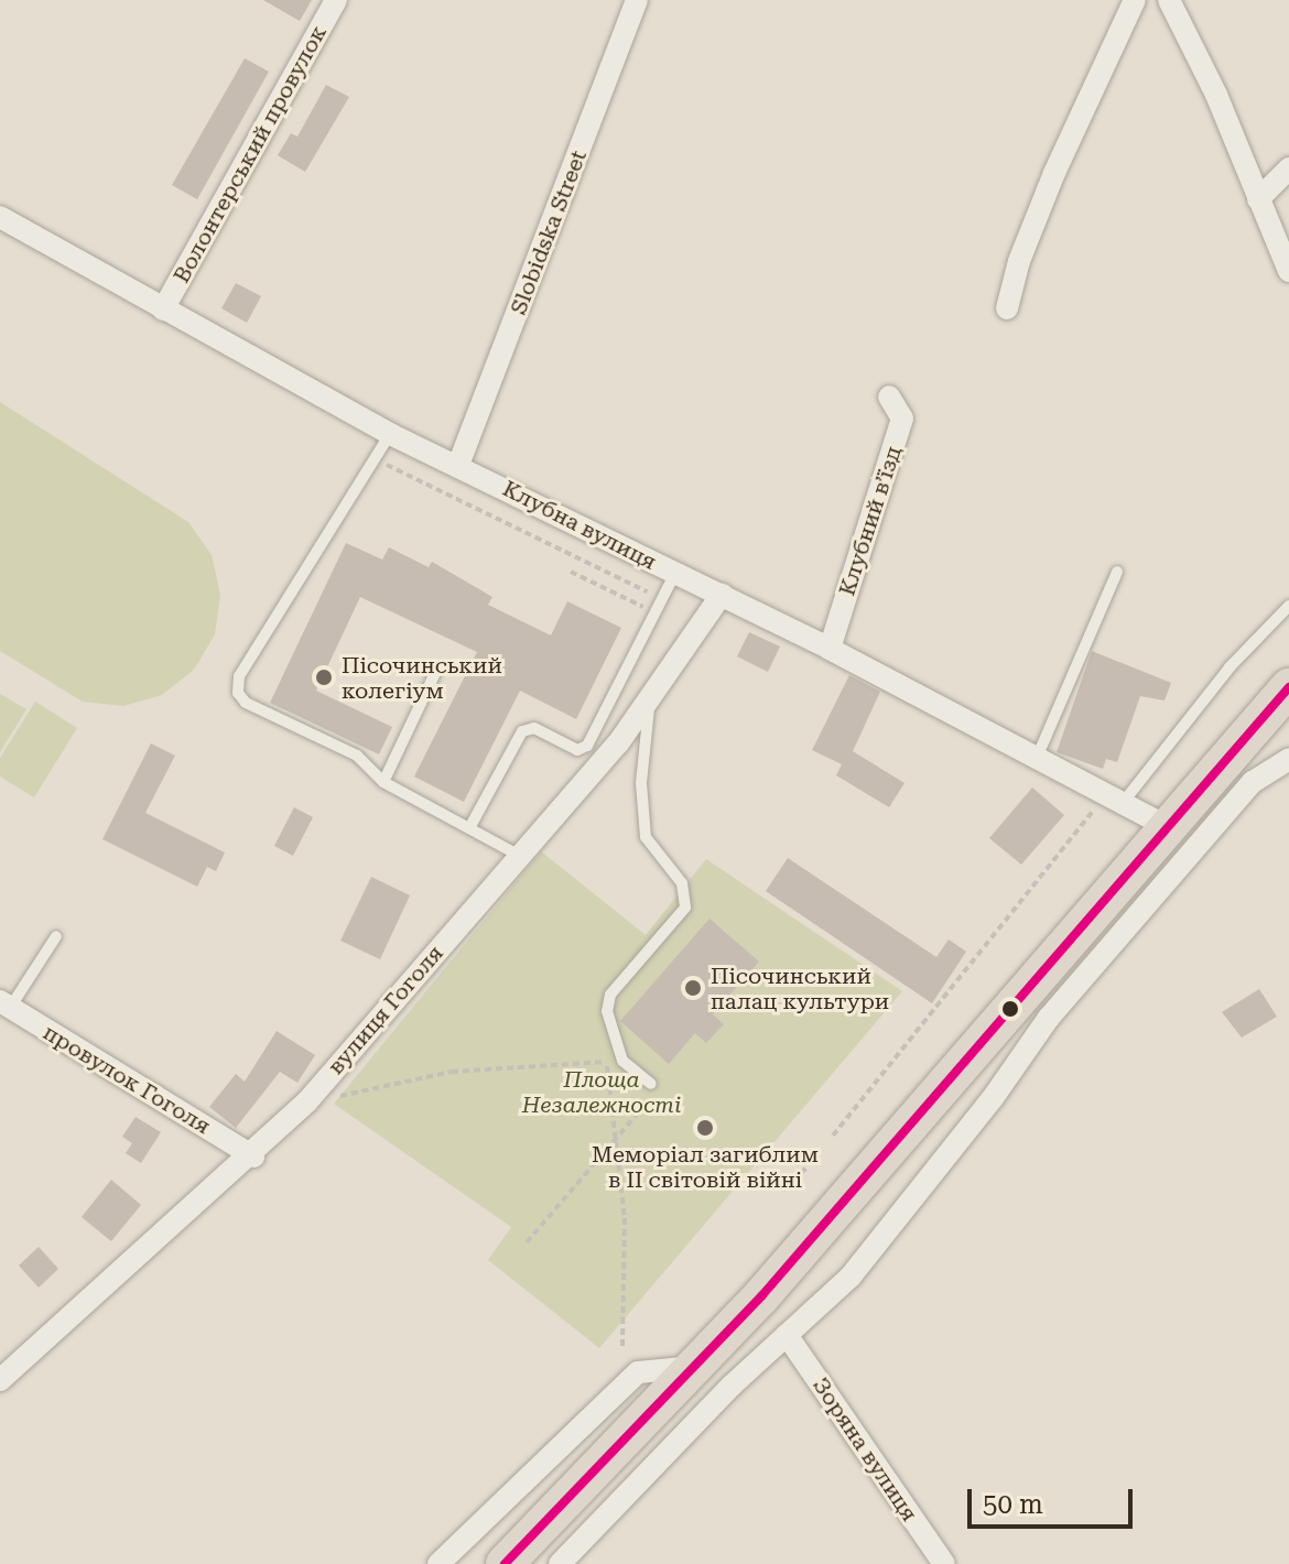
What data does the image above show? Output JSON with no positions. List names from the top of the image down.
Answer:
{
  "streets": {
    "street": [
      "Волонтерський провулок",
      "Slobidska Street",
      "Клубний в’їзд",
      "Клубна вулиця",
      "вулиця Гоголя",
      "провулок Гоголя",
      "Зоряна вулиця"
    ]
  },
  "crossings": [
    ["Волонтерський провулок", "Клубна вулиця"],
    ["Slobidska Street", "Клубна вулиця"],
    ["Клубний в’їзд", "Клубна вулиця"],
    ["Клубна вулиця", "вулиця Гоголя"],
    ["вулиця Гоголя", "провулок Гоголя"]
  ],
  "parks": ["Площа Незалежності"],
  "places": ["Пісочинський колегіум", "Пісочинський палац культури", "Меморіал загиблим в II світовій війні"],
  "scale_bar": "50 m"
}
